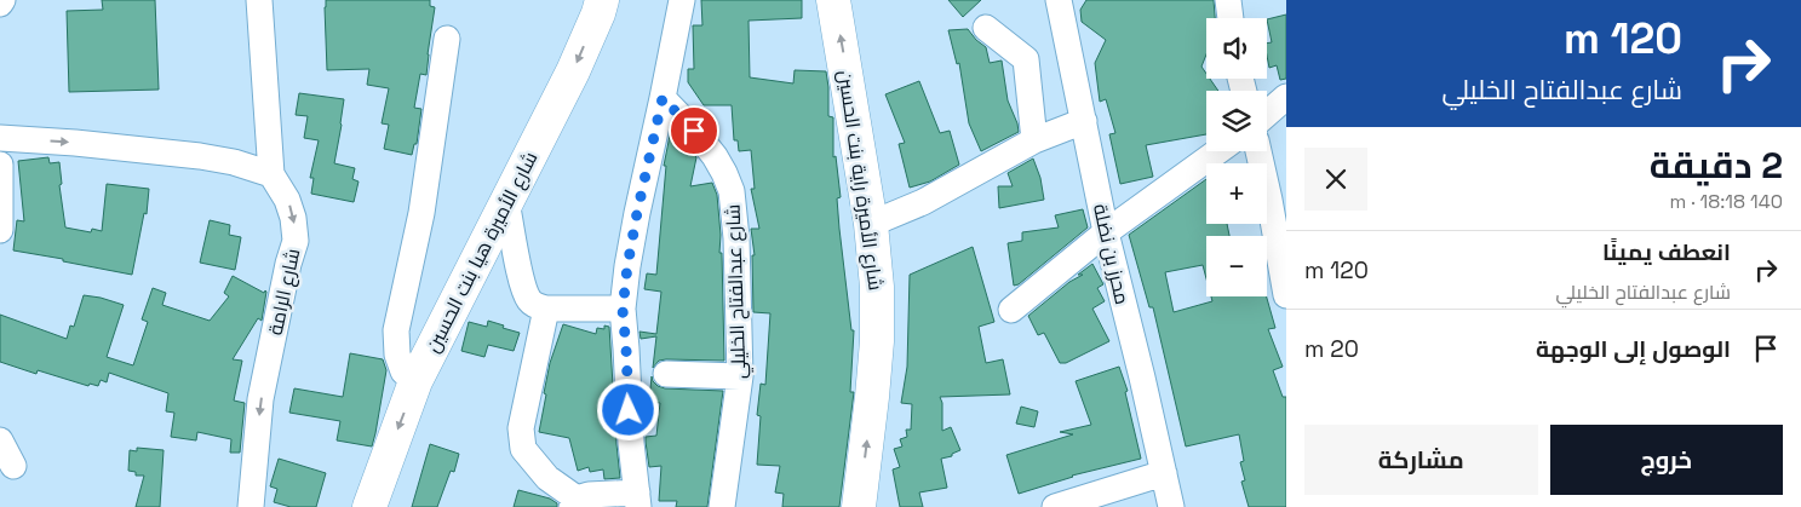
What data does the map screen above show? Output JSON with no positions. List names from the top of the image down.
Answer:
{
  "streets": {
    "main road": ["شارع الأميرة راية بنت الحسين", "شارع الأميرة هيا بنت الحسين"],
    "street": ["محرز بن نضلة", "شارع الرامة", "شارع عبدالفتاح الخليلي"]
  },
  "one_way": ["شارع الأميرة راية بنت الحسين", "شارع الأميرة هيا بنت الحسين"],
  "page": {
    "turn": ["120 m", "شارع عبدالفتاح الخليلي"],
    "map_buttons": ["+", "−"],
    "heading": ["2 دقيقة", "140 m · 18:18"],
    "list": [
      {
        "name": "انعطف يمينًا",
        "note": "شارع عبدالفتاح الخليلي",
        "value": "120 m"
      },
      {
        "name": "الوصول إلى الوجهة",
        "value": "20 m"
      }
    ],
    "buttons": ["خروج", "مشاركة"]
  }
}
